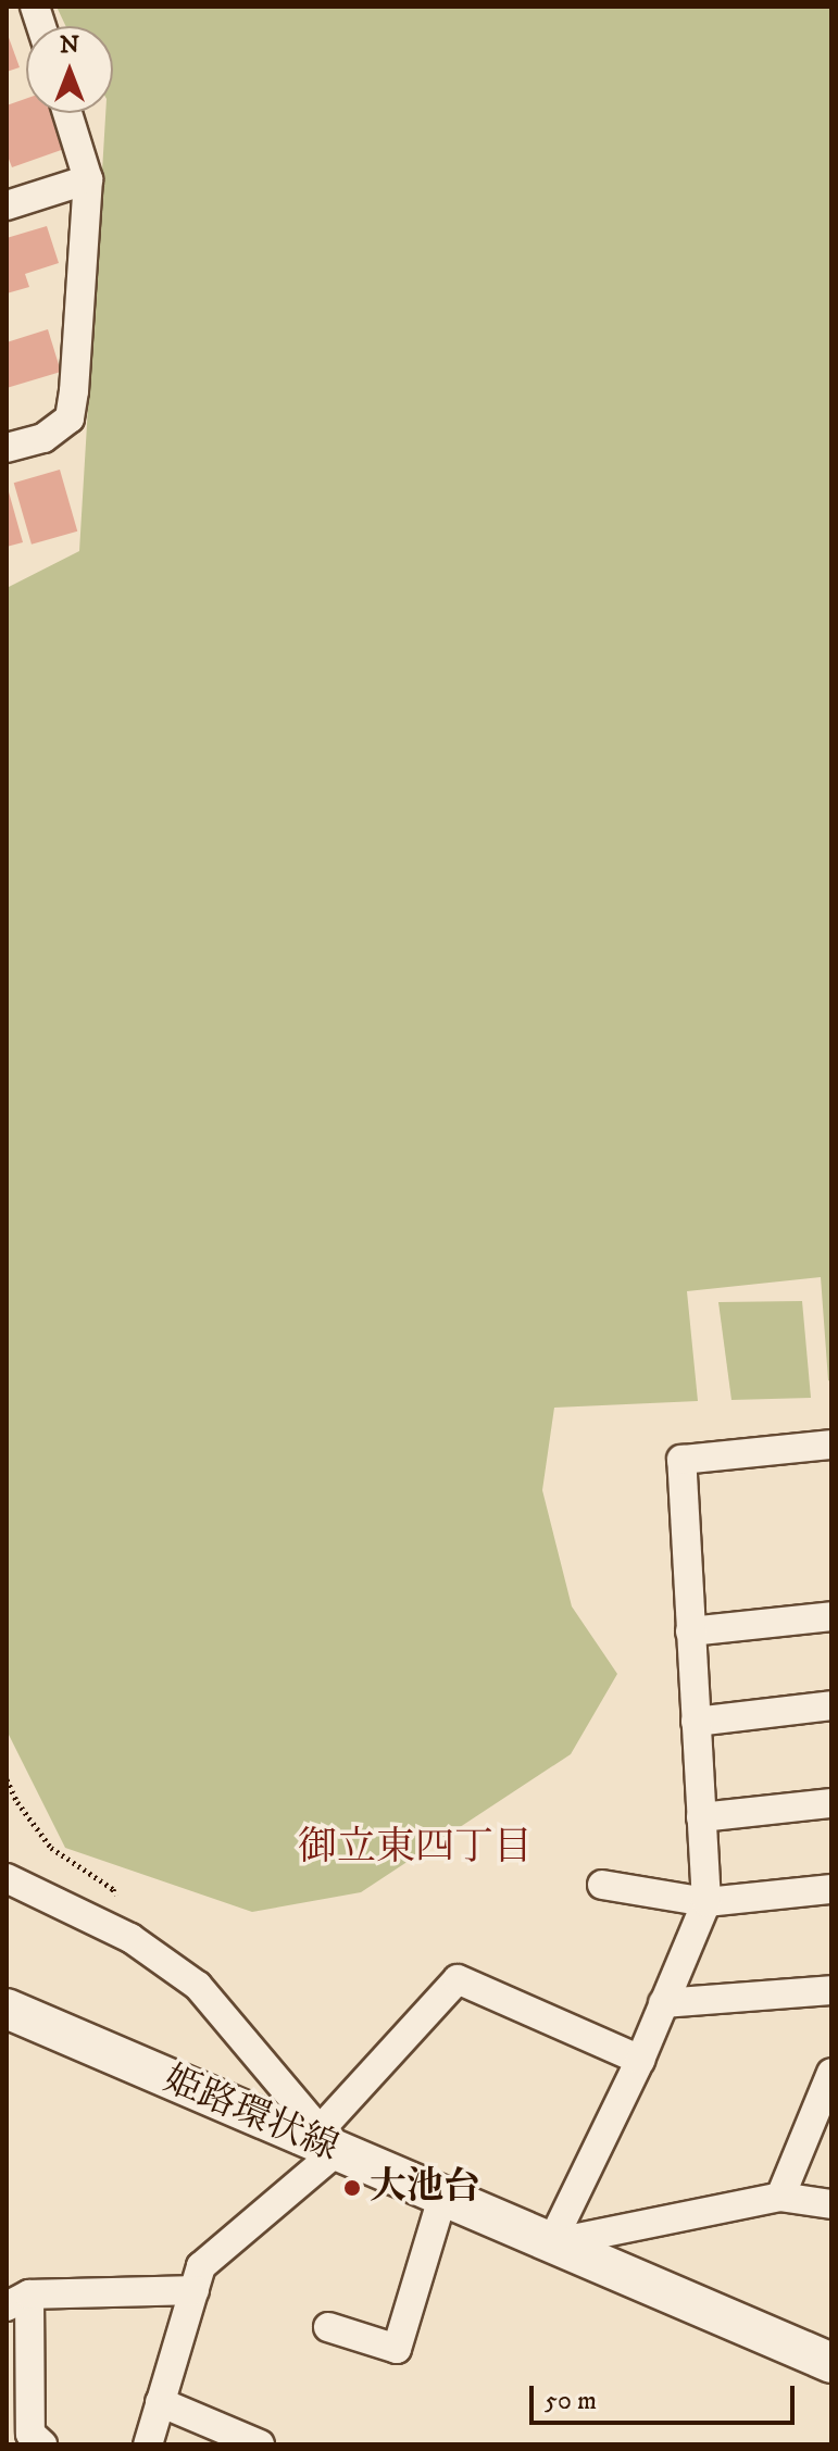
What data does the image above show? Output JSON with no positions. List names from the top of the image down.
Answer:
{
  "streets": {
    "main road": ["姫路環状線"]
  },
  "districts": ["御立東四丁目"],
  "places": ["大池台"],
  "scale_bar": "50 m",
  "north": "top"
}
